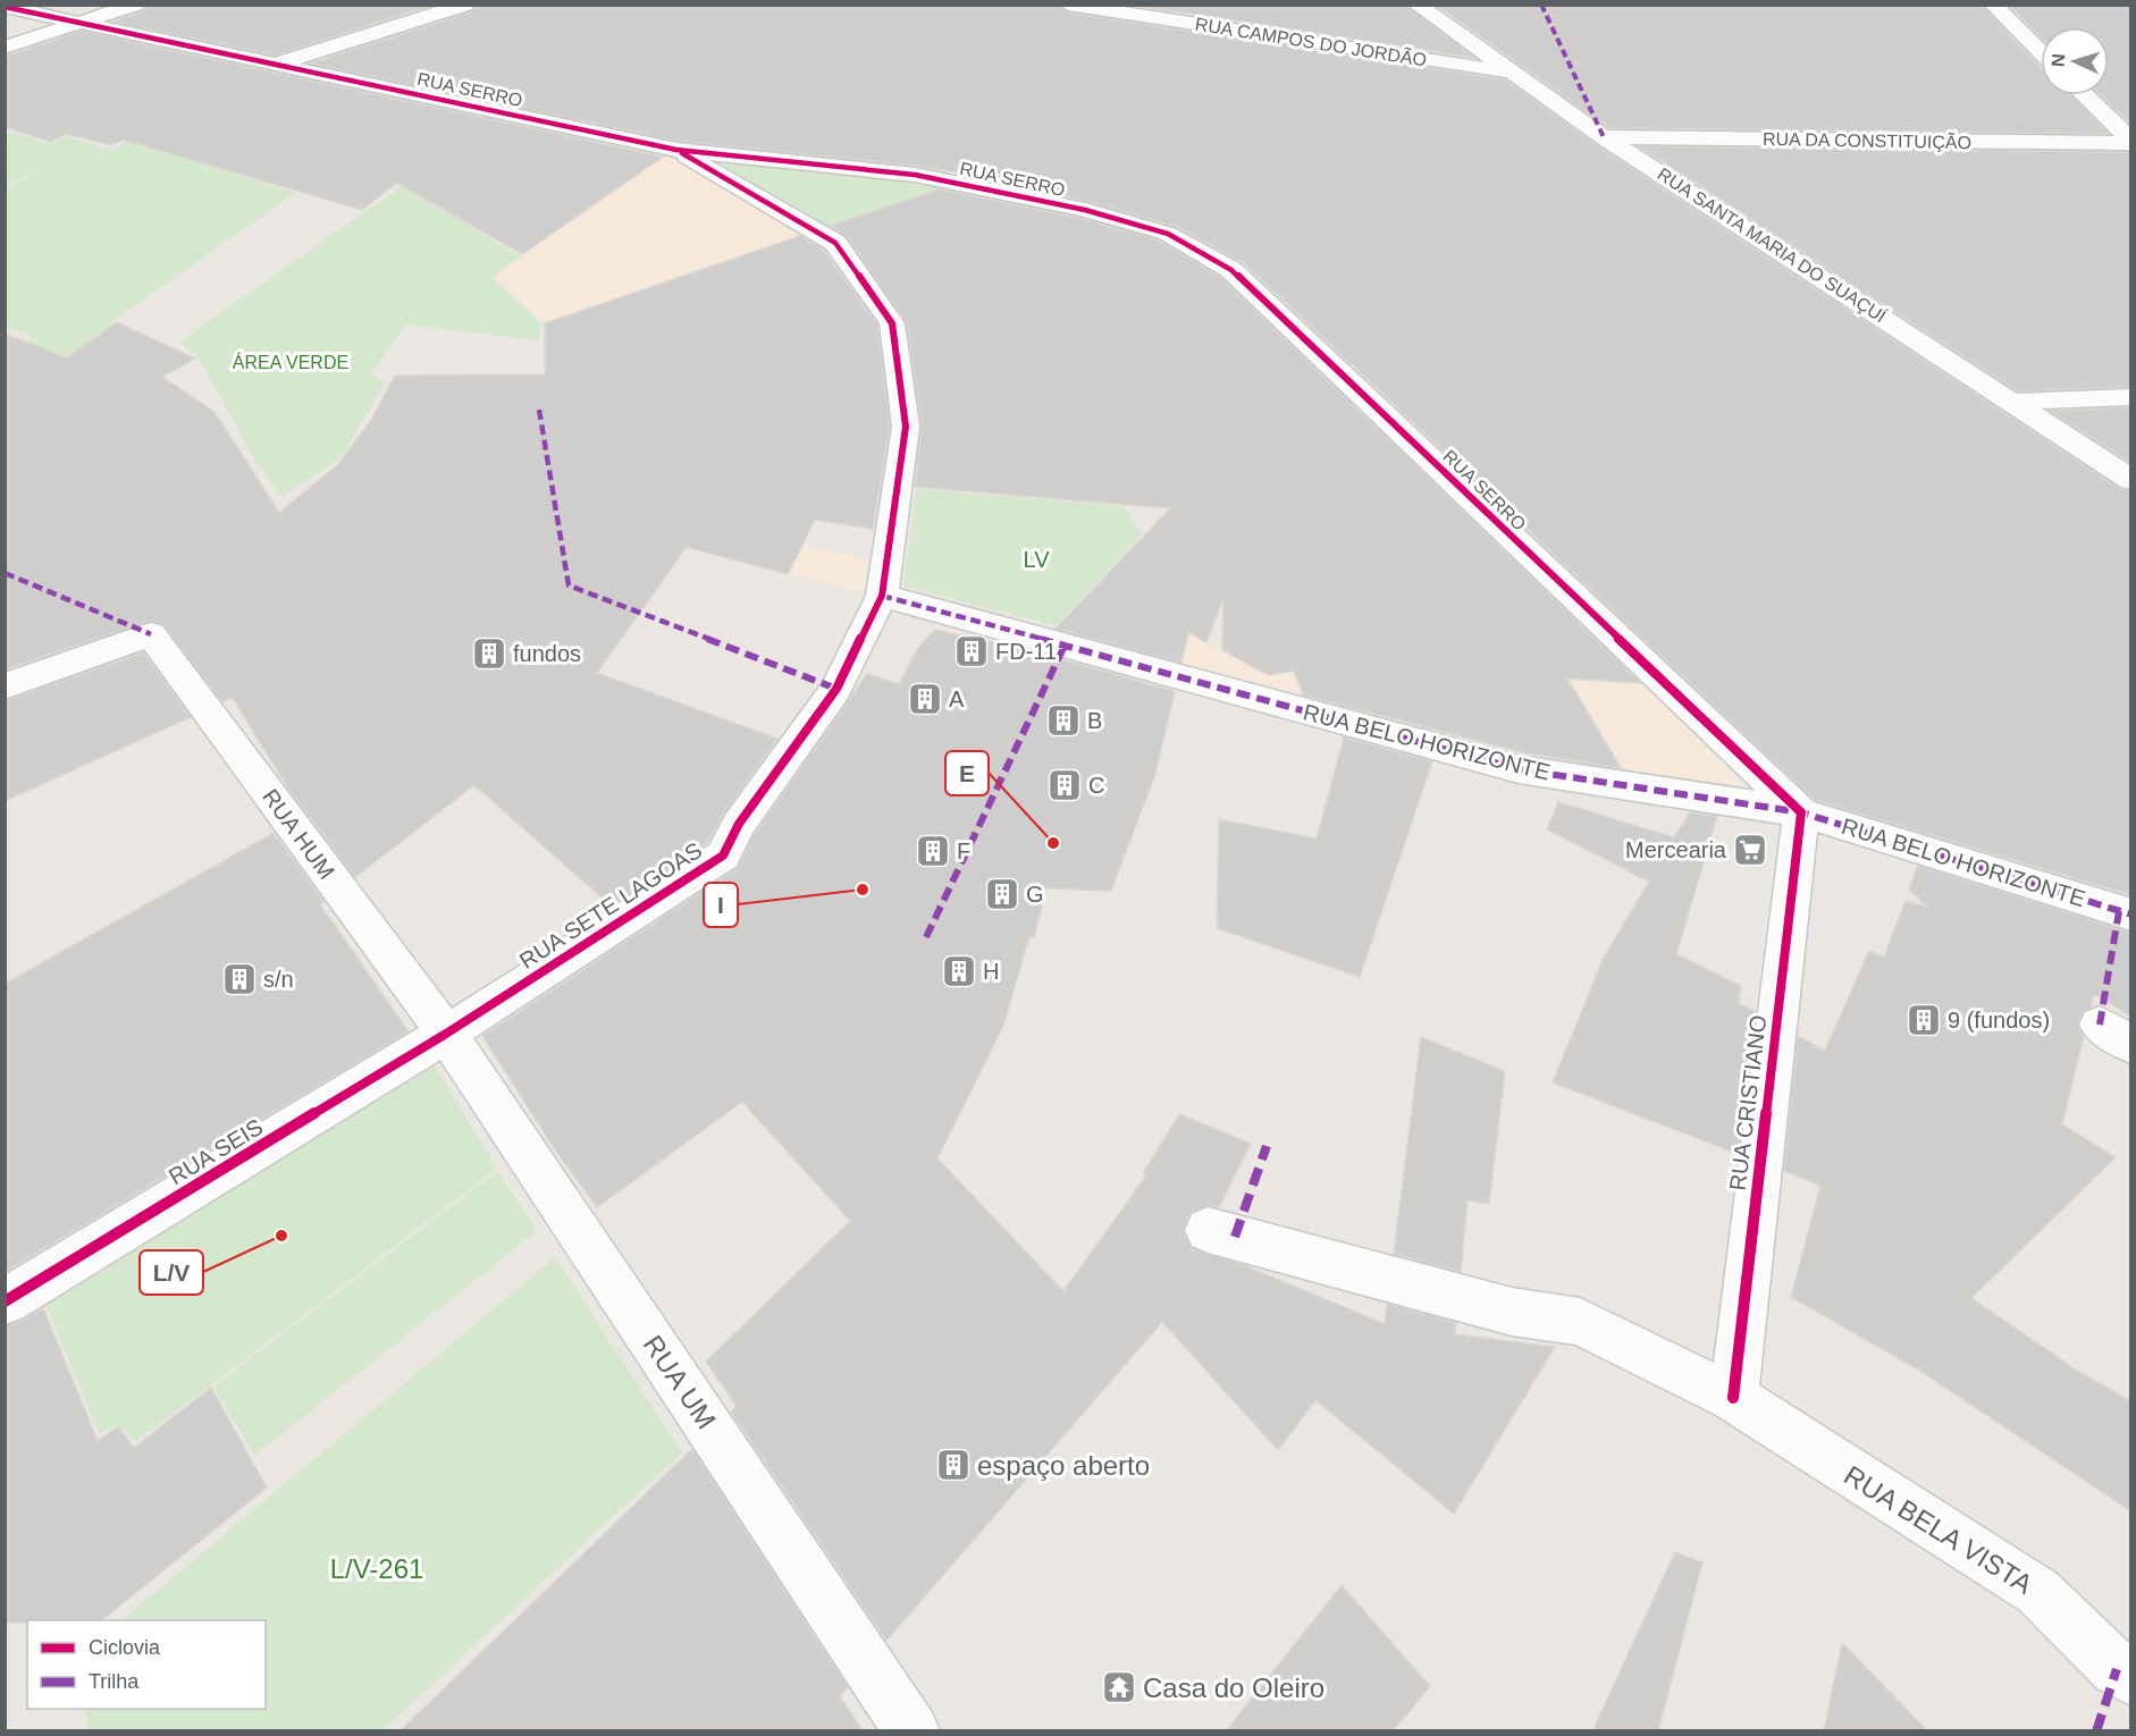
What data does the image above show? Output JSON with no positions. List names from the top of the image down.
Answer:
{
  "streets": {
    "street": [
      "RUA CAMPOS DO JORDÃO",
      "RUA SERRO",
      "RUA DA CONSTITUIÇÃO",
      "RUA SANTA MARIA DO SUAÇUÍ",
      "RUA BELO HORIZONTE",
      "RUA HUM",
      "RUA SETE LAGOAS",
      "RUA CRISTIANO",
      "RUA SEIS",
      "RUA UM",
      "RUA BELA VISTA"
    ]
  },
  "crossings": [
    ["RUA CAMPOS DO JORDÃO", "RUA SANTA MARIA DO SUAÇUÍ"],
    ["RUA SERRO", "RUA BELO HORIZONTE"],
    ["RUA SERRO", "RUA SETE LAGOAS"],
    ["RUA SERRO", "RUA CRISTIANO"],
    ["RUA DA CONSTITUIÇÃO", "RUA SANTA MARIA DO SUAÇUÍ"],
    ["RUA BELO HORIZONTE", "RUA SETE LAGOAS"],
    ["RUA BELO HORIZONTE", "RUA CRISTIANO"],
    ["RUA HUM", "RUA SETE LAGOAS"],
    ["RUA HUM", "RUA SEIS"],
    ["RUA HUM", "RUA UM"],
    ["RUA SETE LAGOAS", "RUA SEIS"],
    ["RUA SETE LAGOAS", "RUA UM"],
    ["RUA CRISTIANO", "RUA BELA VISTA"],
    ["RUA SEIS", "RUA UM"]
  ],
  "parks": ["ÁREA VERDE", "LV", "L/V-261"],
  "places": {
    "building": [
      "FD-11",
      "fundos",
      "A",
      "B",
      "C",
      "F",
      "G",
      "H",
      "s/n",
      "9 (fundos)",
      "espaço aberto"
    ],
    "other": ["E", "I", "L/V"],
    "supermarket": ["Mercearia"],
    "temple": ["Casa do Oleiro"]
  },
  "legend": ["Ciclovia", "Trilha"],
  "north": "left"
}
